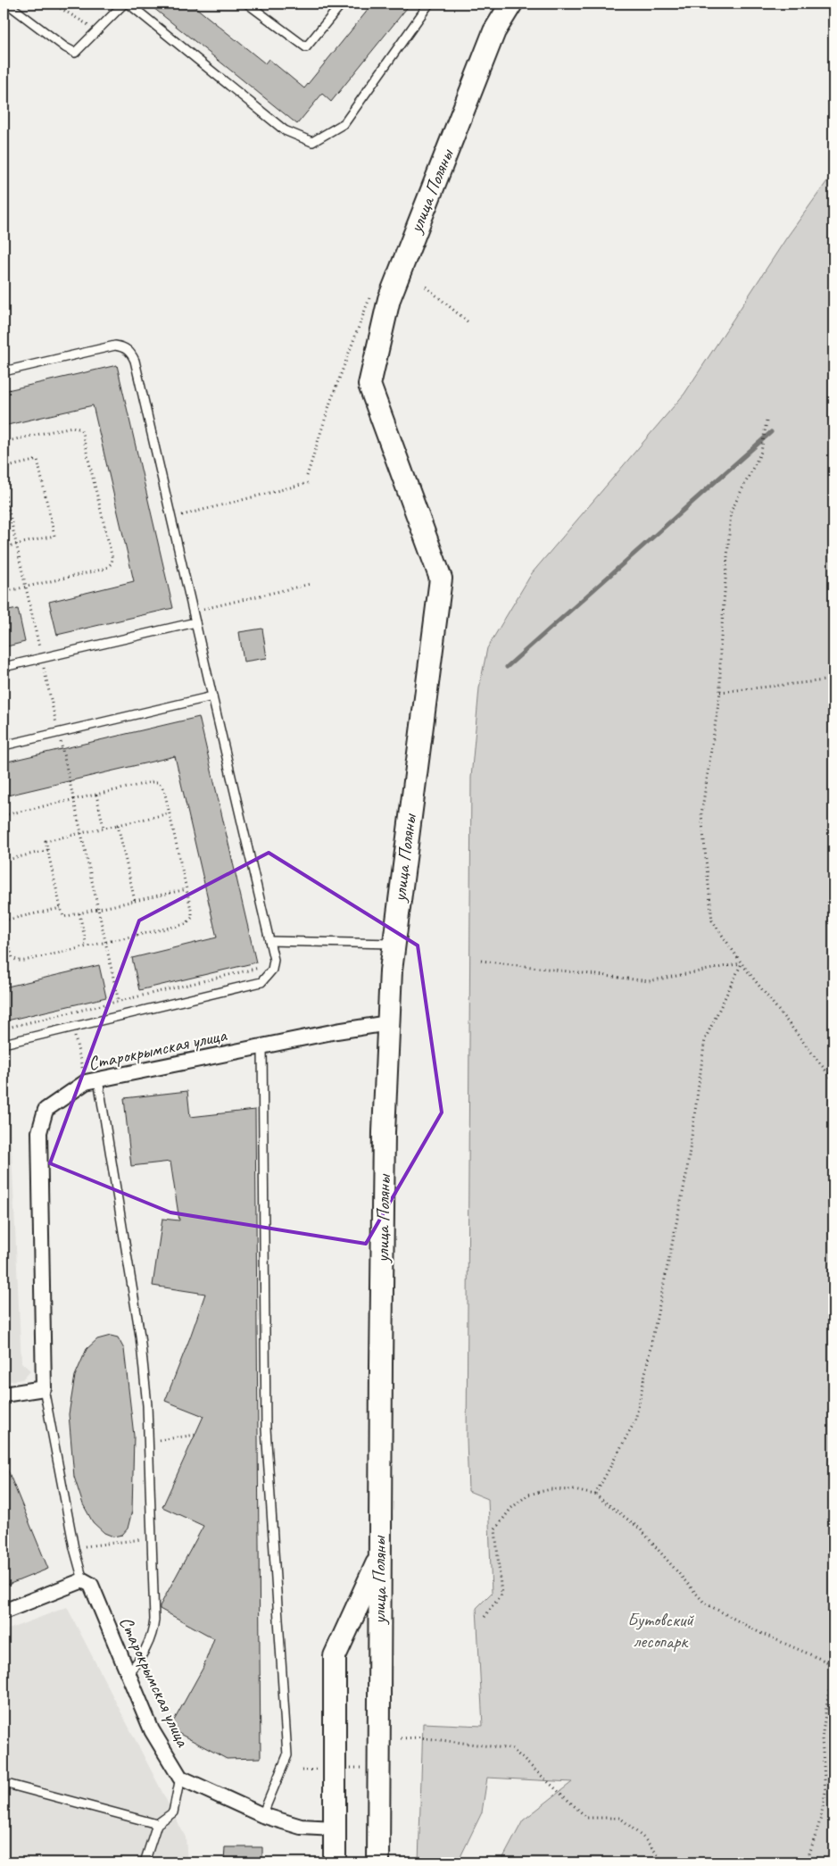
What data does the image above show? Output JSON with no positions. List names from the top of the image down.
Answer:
{
  "streets": {
    "main road": ["улица Поляны"],
    "street": ["Старокрымская улица"]
  },
  "crossings": [
    ["улица Поляны", "Старокрымская улица"]
  ],
  "parks": ["Бутовский лесопарк"]
}
